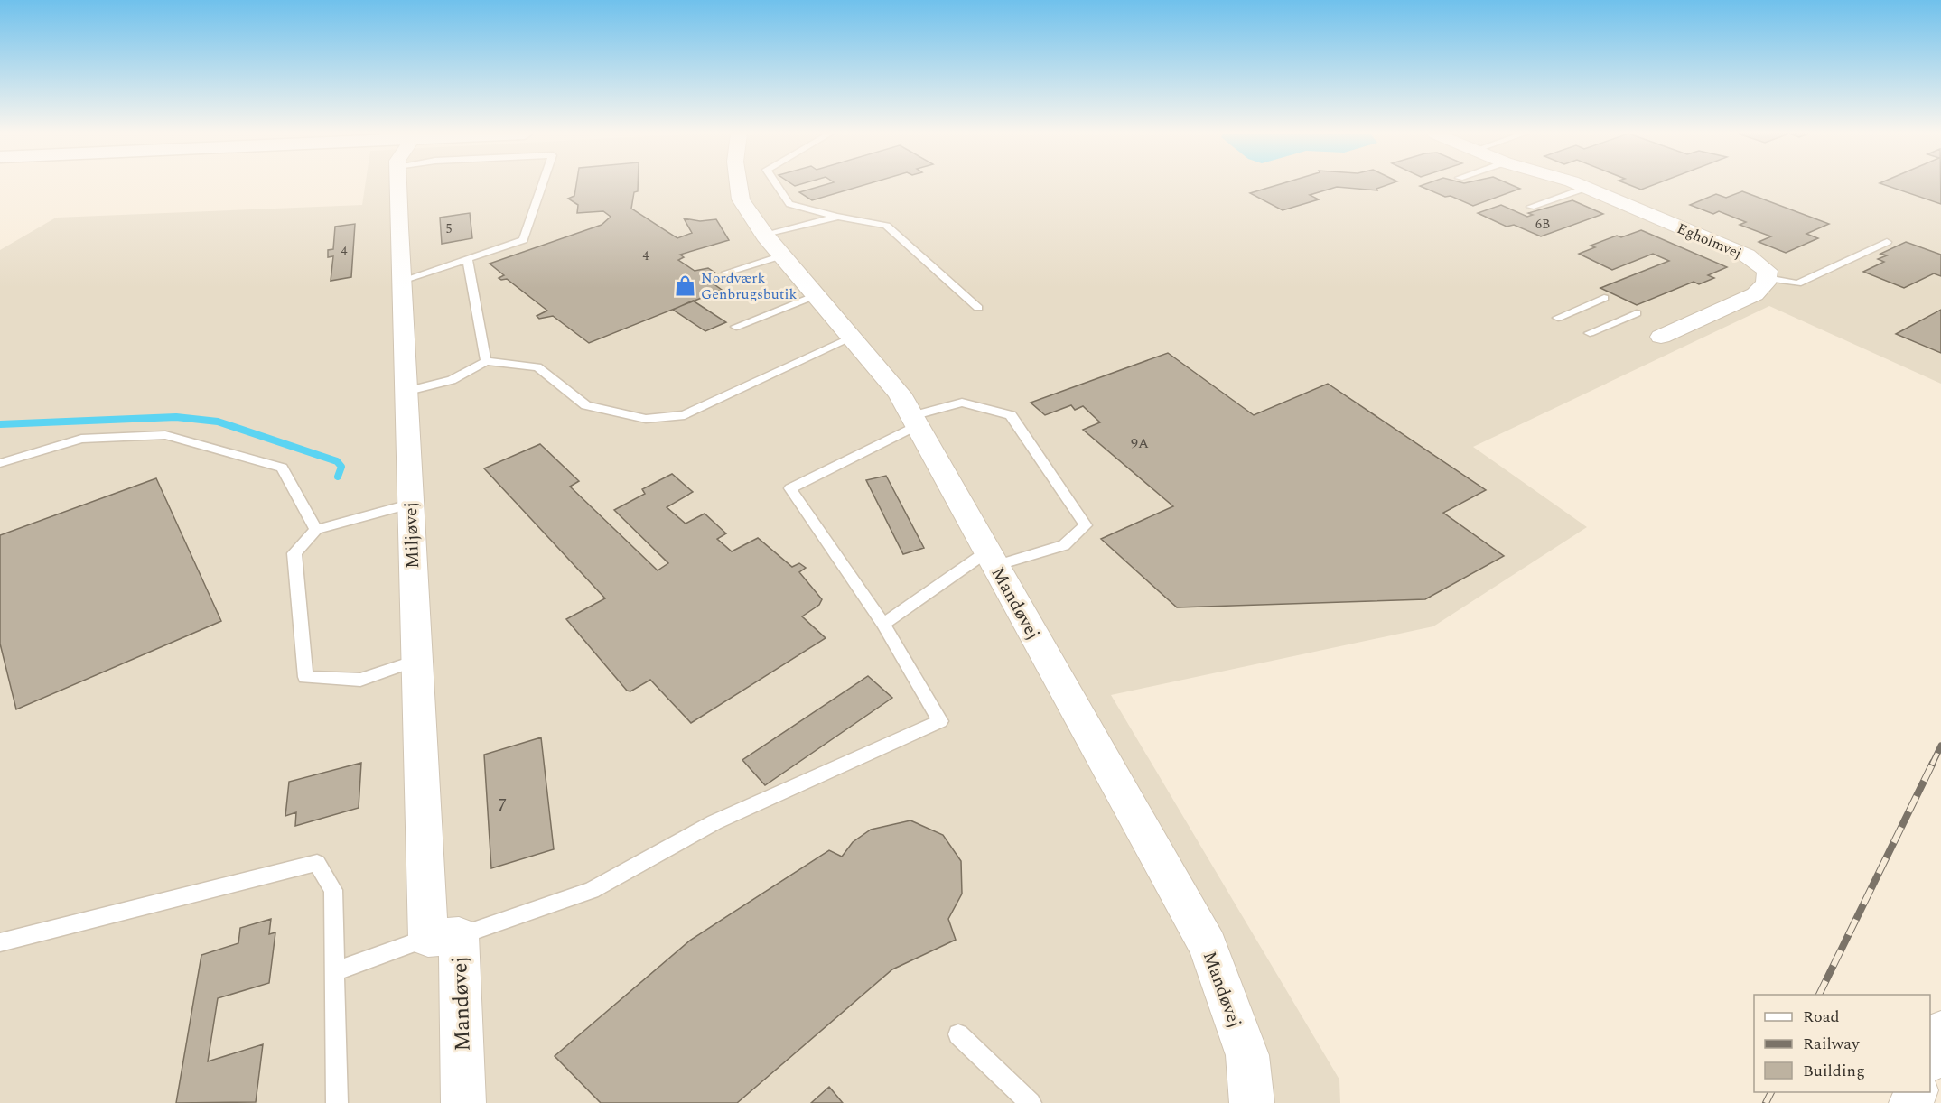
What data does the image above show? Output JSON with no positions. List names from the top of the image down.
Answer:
{
  "streets": {
    "street": ["Egholmvej", "Miljøvej", "Mandøvej"]
  },
  "crossings": [
    ["Miljøvej", "Mandøvej"]
  ],
  "places": {
    "shop": ["Nordværk Genbrugsbutik"]
  },
  "house_numbers": [
    "6B",
    "5",
    "4",
    "4",
    "9A",
    "7"
  ],
  "legend": ["Road", "Railway", "Building"]
}
